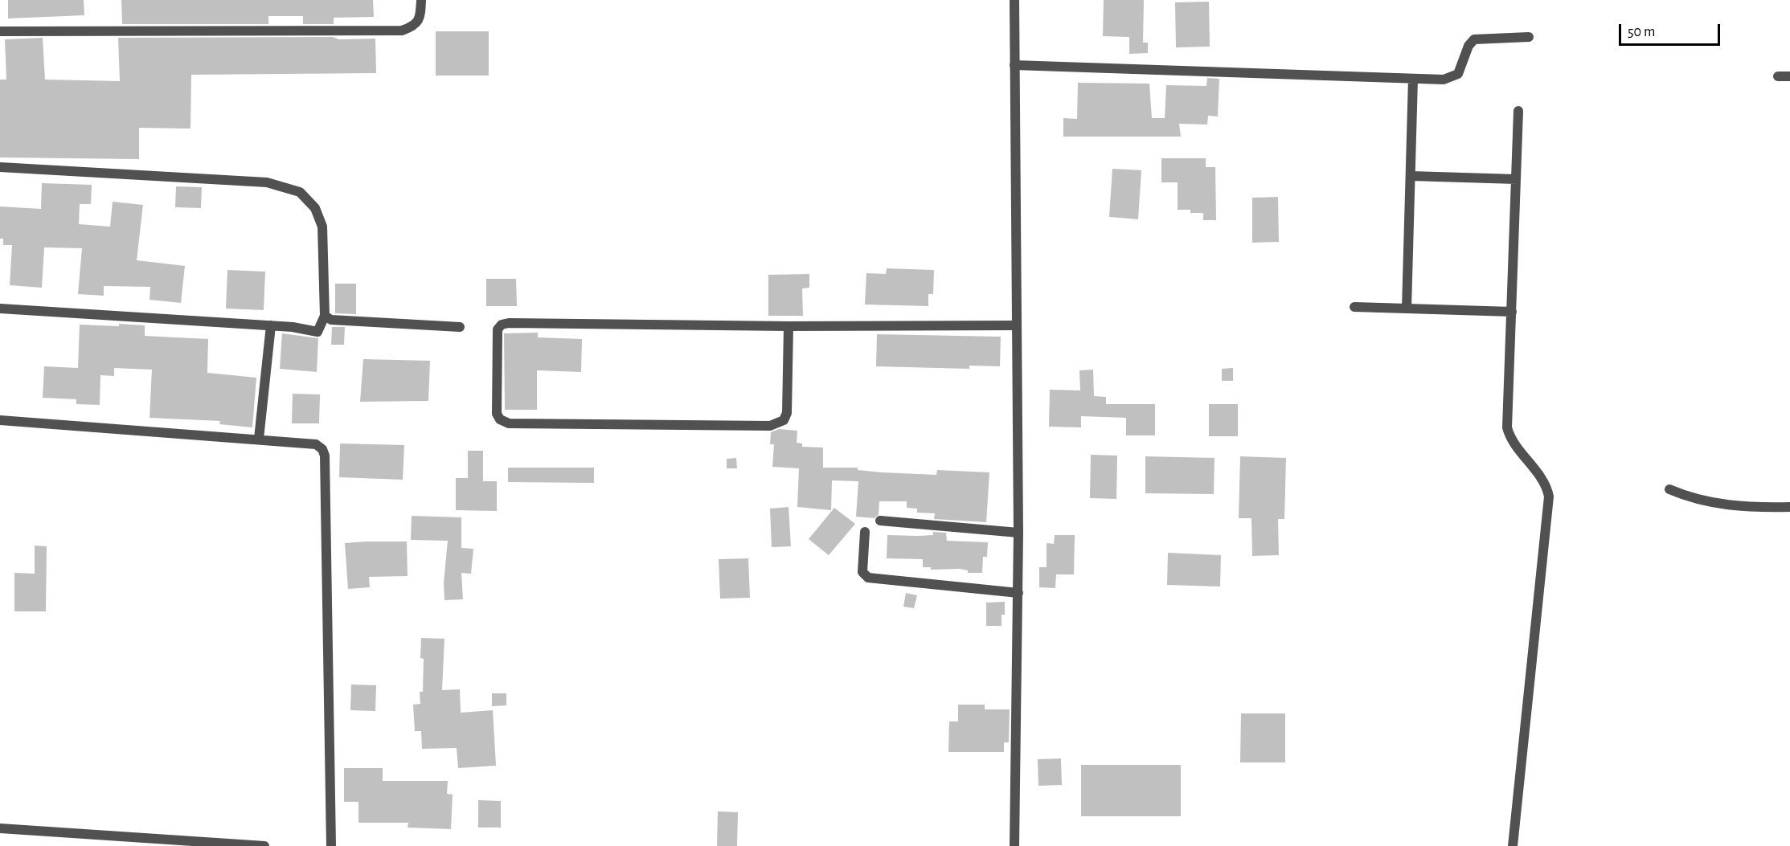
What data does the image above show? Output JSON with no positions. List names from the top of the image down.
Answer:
{
  "scale_bar": "50 m"
}
